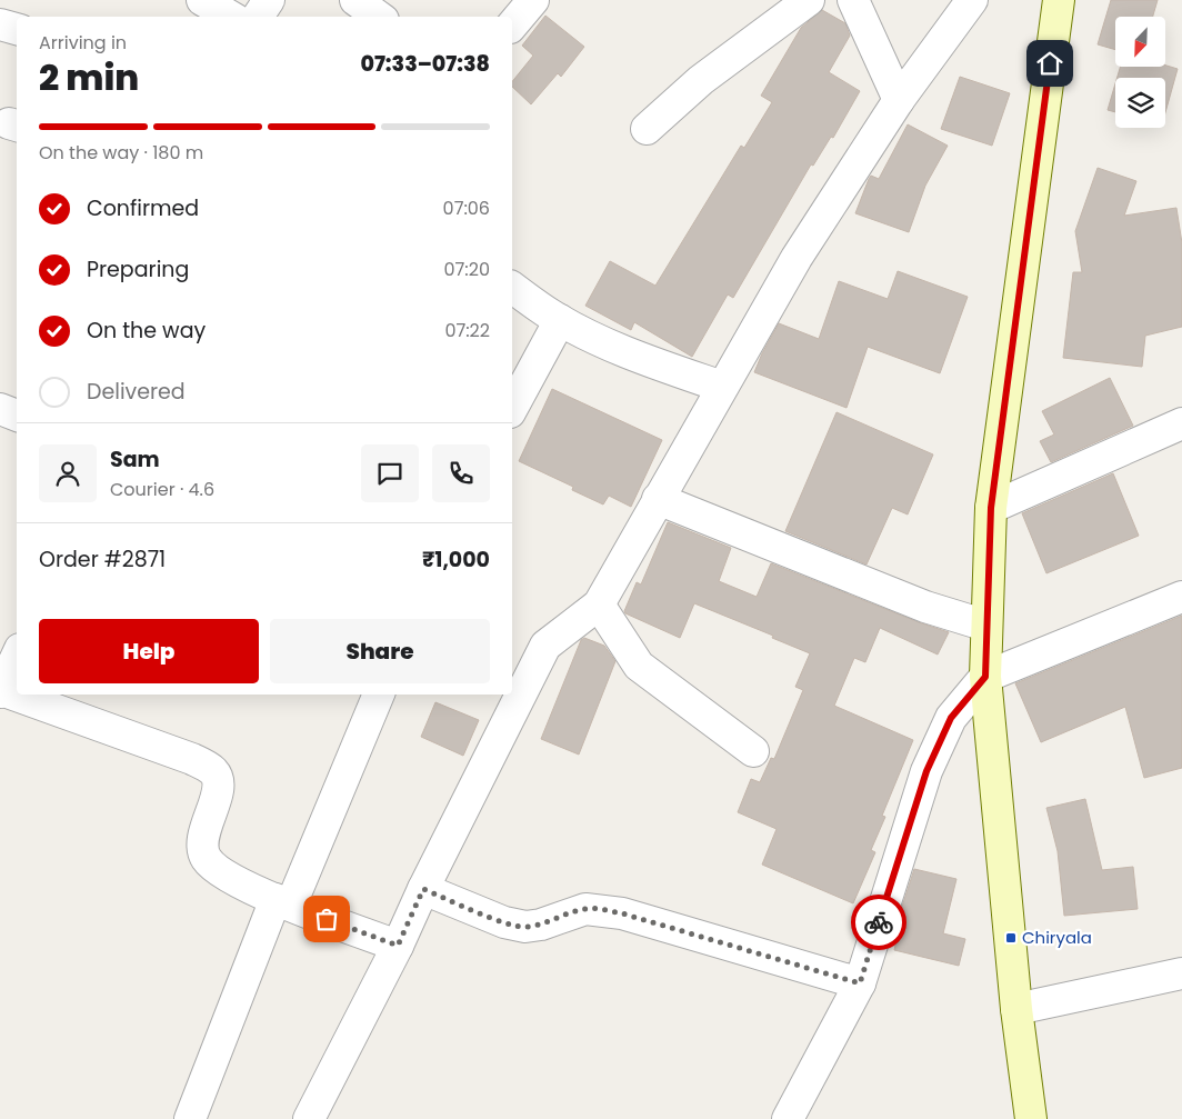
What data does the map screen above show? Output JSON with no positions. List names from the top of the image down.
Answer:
{
  "places": {
    "transit": ["Chiryala"]
  },
  "north": "bottom left",
  "page": {
    "heading": ["2 min", "Arriving in", "07:33–07:38"],
    "panel": [
      "Sam",
      "Courier · 4.6",
      "Order #2871",
      "₹1,000"
    ],
    "bar": "On the way · 180 m",
    "list": [
      ["Confirmed", "07:06"],
      ["Preparing", "07:20"],
      ["On the way", "07:22"],
      "Delivered"
    ],
    "buttons": ["Help", "Share"]
  }
}
